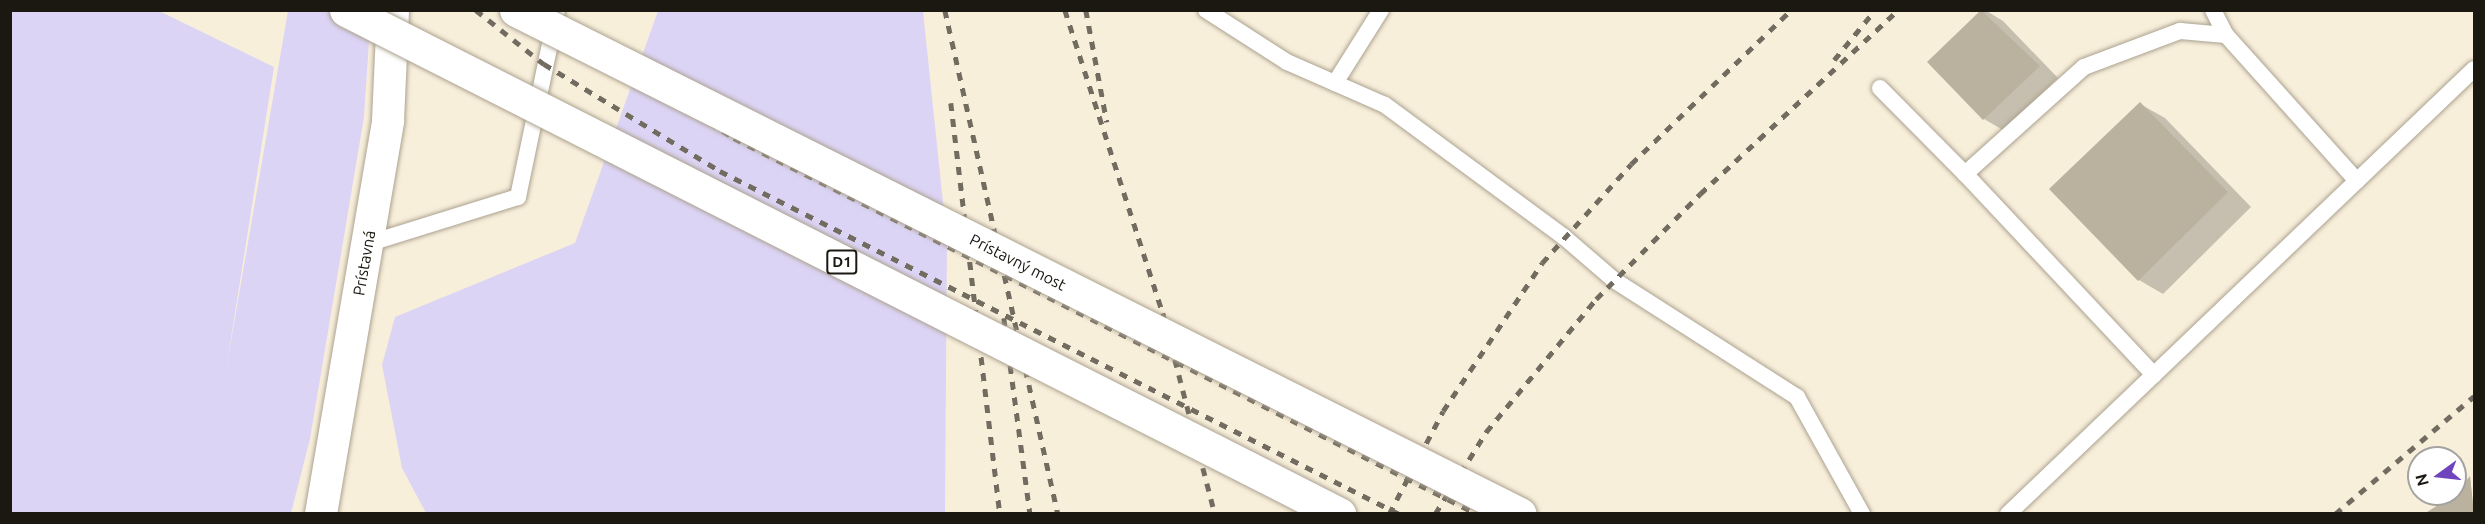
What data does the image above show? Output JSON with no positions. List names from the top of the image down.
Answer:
{
  "streets": {
    "highway": ["D1", "Prístavný most"],
    "street": ["Prístavná"]
  },
  "north": "left"
}
